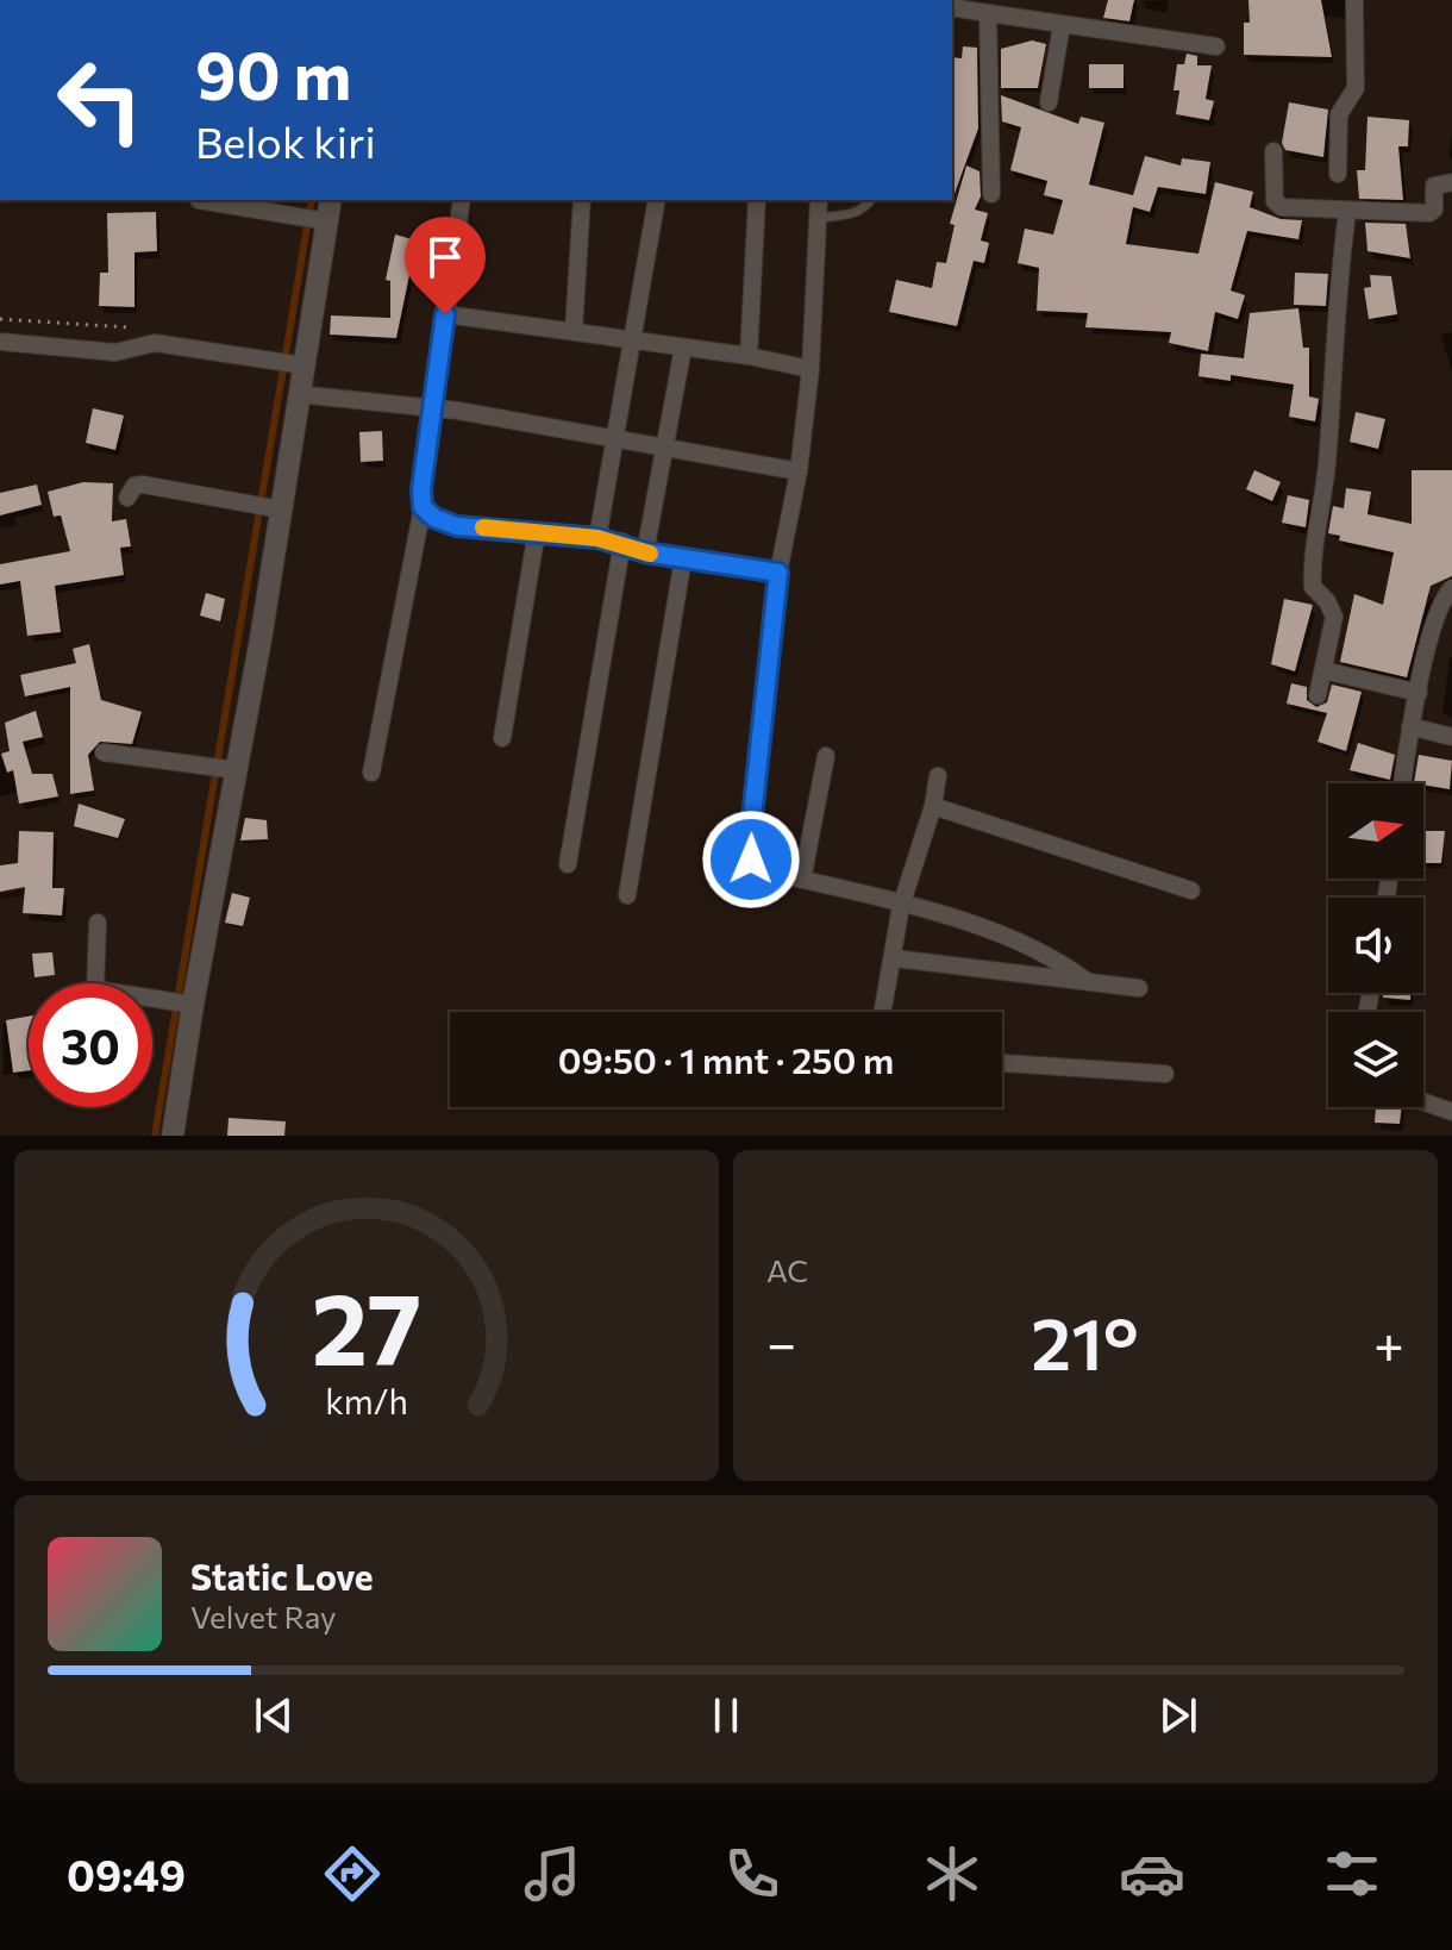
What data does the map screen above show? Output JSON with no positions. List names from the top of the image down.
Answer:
{
  "north": "right",
  "page": {
    "turn": ["90 m", "Belok kiri"],
    "limit": "30",
    "trip": "09:50 · 1 mnt · 250 m",
    "tile": "AC",
    "heat": ["−", "21°", "+"],
    "song": ["Static Love", "Velvet Ray"],
    "tabs": "09:49",
    "gauge": ["27", "km/h"]
  }
}
